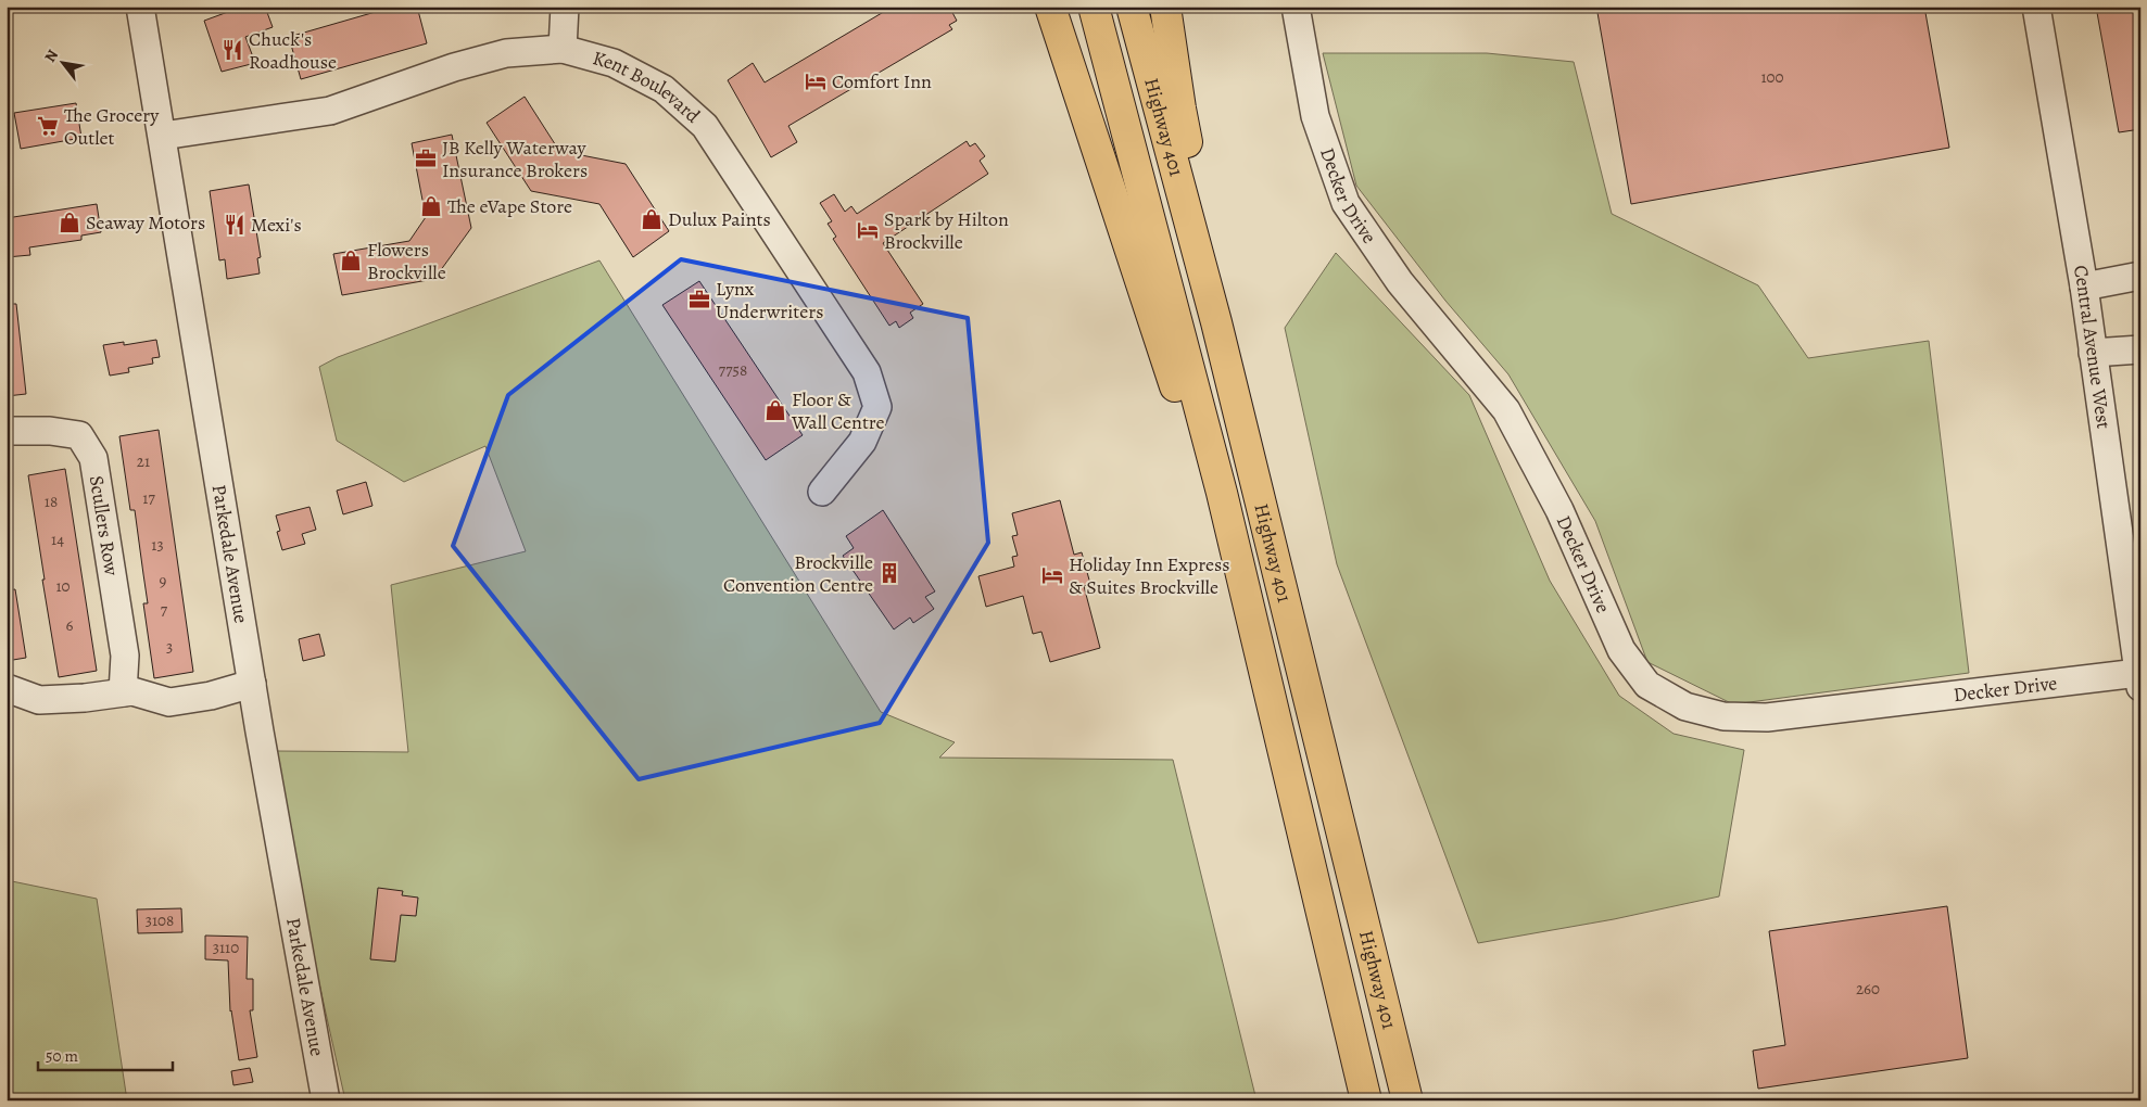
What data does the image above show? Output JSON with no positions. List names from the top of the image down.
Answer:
{
  "streets": {
    "highway": ["Highway 401"],
    "street": [
      "Kent Boulevard",
      "Decker Drive",
      "Central Avenue West",
      "Scullers Row",
      "Parkedale Avenue"
    ]
  },
  "crossings": [
    ["Kent Boulevard", "Parkedale Avenue"],
    ["Decker Drive", "Central Avenue West"]
  ],
  "places": {
    "restaurant": ["Chuck's Roadhouse", "Mexi's"],
    "hotel": ["Comfort Inn", "Spark by Hilton Brockville", "Holiday Inn Express & Suites Brockville"],
    "supermarket": ["The Grocery Outlet"],
    "office": ["JB Kelly Waterway Insurance Brokers", "Lynx Underwriters"],
    "shop": [
      "The eVape Store",
      "Dulux Paints",
      "Seaway Motors",
      "Flowers Brockville",
      "Floor & Wall Centre"
    ],
    "building": ["Brockville Convention Centre"]
  },
  "house_numbers": [
    "100",
    "7758",
    "21",
    "17",
    "18",
    "14",
    "13",
    "9",
    "10",
    "7",
    "6",
    "3",
    "3108",
    "3110",
    "260"
  ],
  "scale_bar": "50 m",
  "north": "top left"
}
